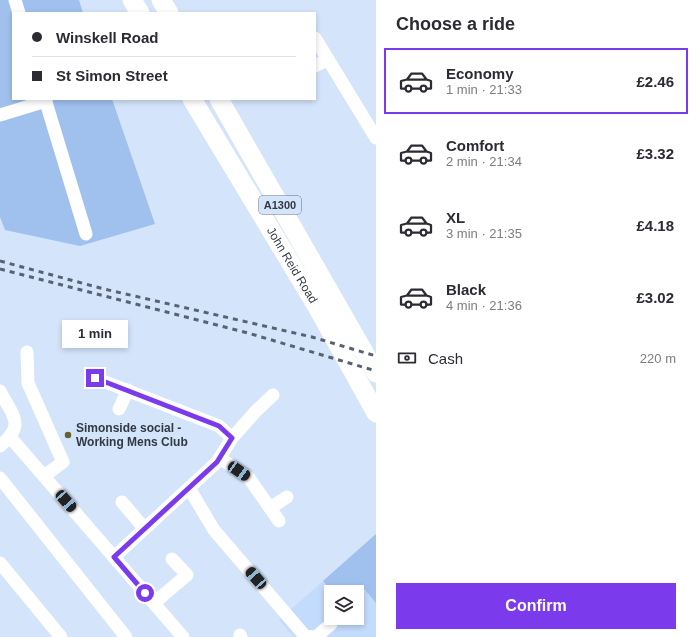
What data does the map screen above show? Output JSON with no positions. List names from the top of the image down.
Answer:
{
  "streets": {
    "highway": ["A1300", "John Reid Road"]
  },
  "places": ["Simonside social - Working Mens Club"],
  "page": {
    "heading": "Choose a ride",
    "banner": ["Winskell Road", "St Simon Street"],
    "list": [
      {
        "name": "Economy",
        "note": "1 min · 21:33",
        "value": "£2.46"
      },
      {
        "name": "Comfort",
        "note": "2 min · 21:34",
        "value": "£3.32"
      },
      {
        "name": "XL",
        "note": "3 min · 21:35",
        "value": "£4.18"
      },
      {
        "name": "Black",
        "note": "4 min · 21:36",
        "value": "£3.02"
      }
    ],
    "bubble": "1 min",
    "pay": ["Cash", "220 m"],
    "buttons": "Confirm"
  }
}
